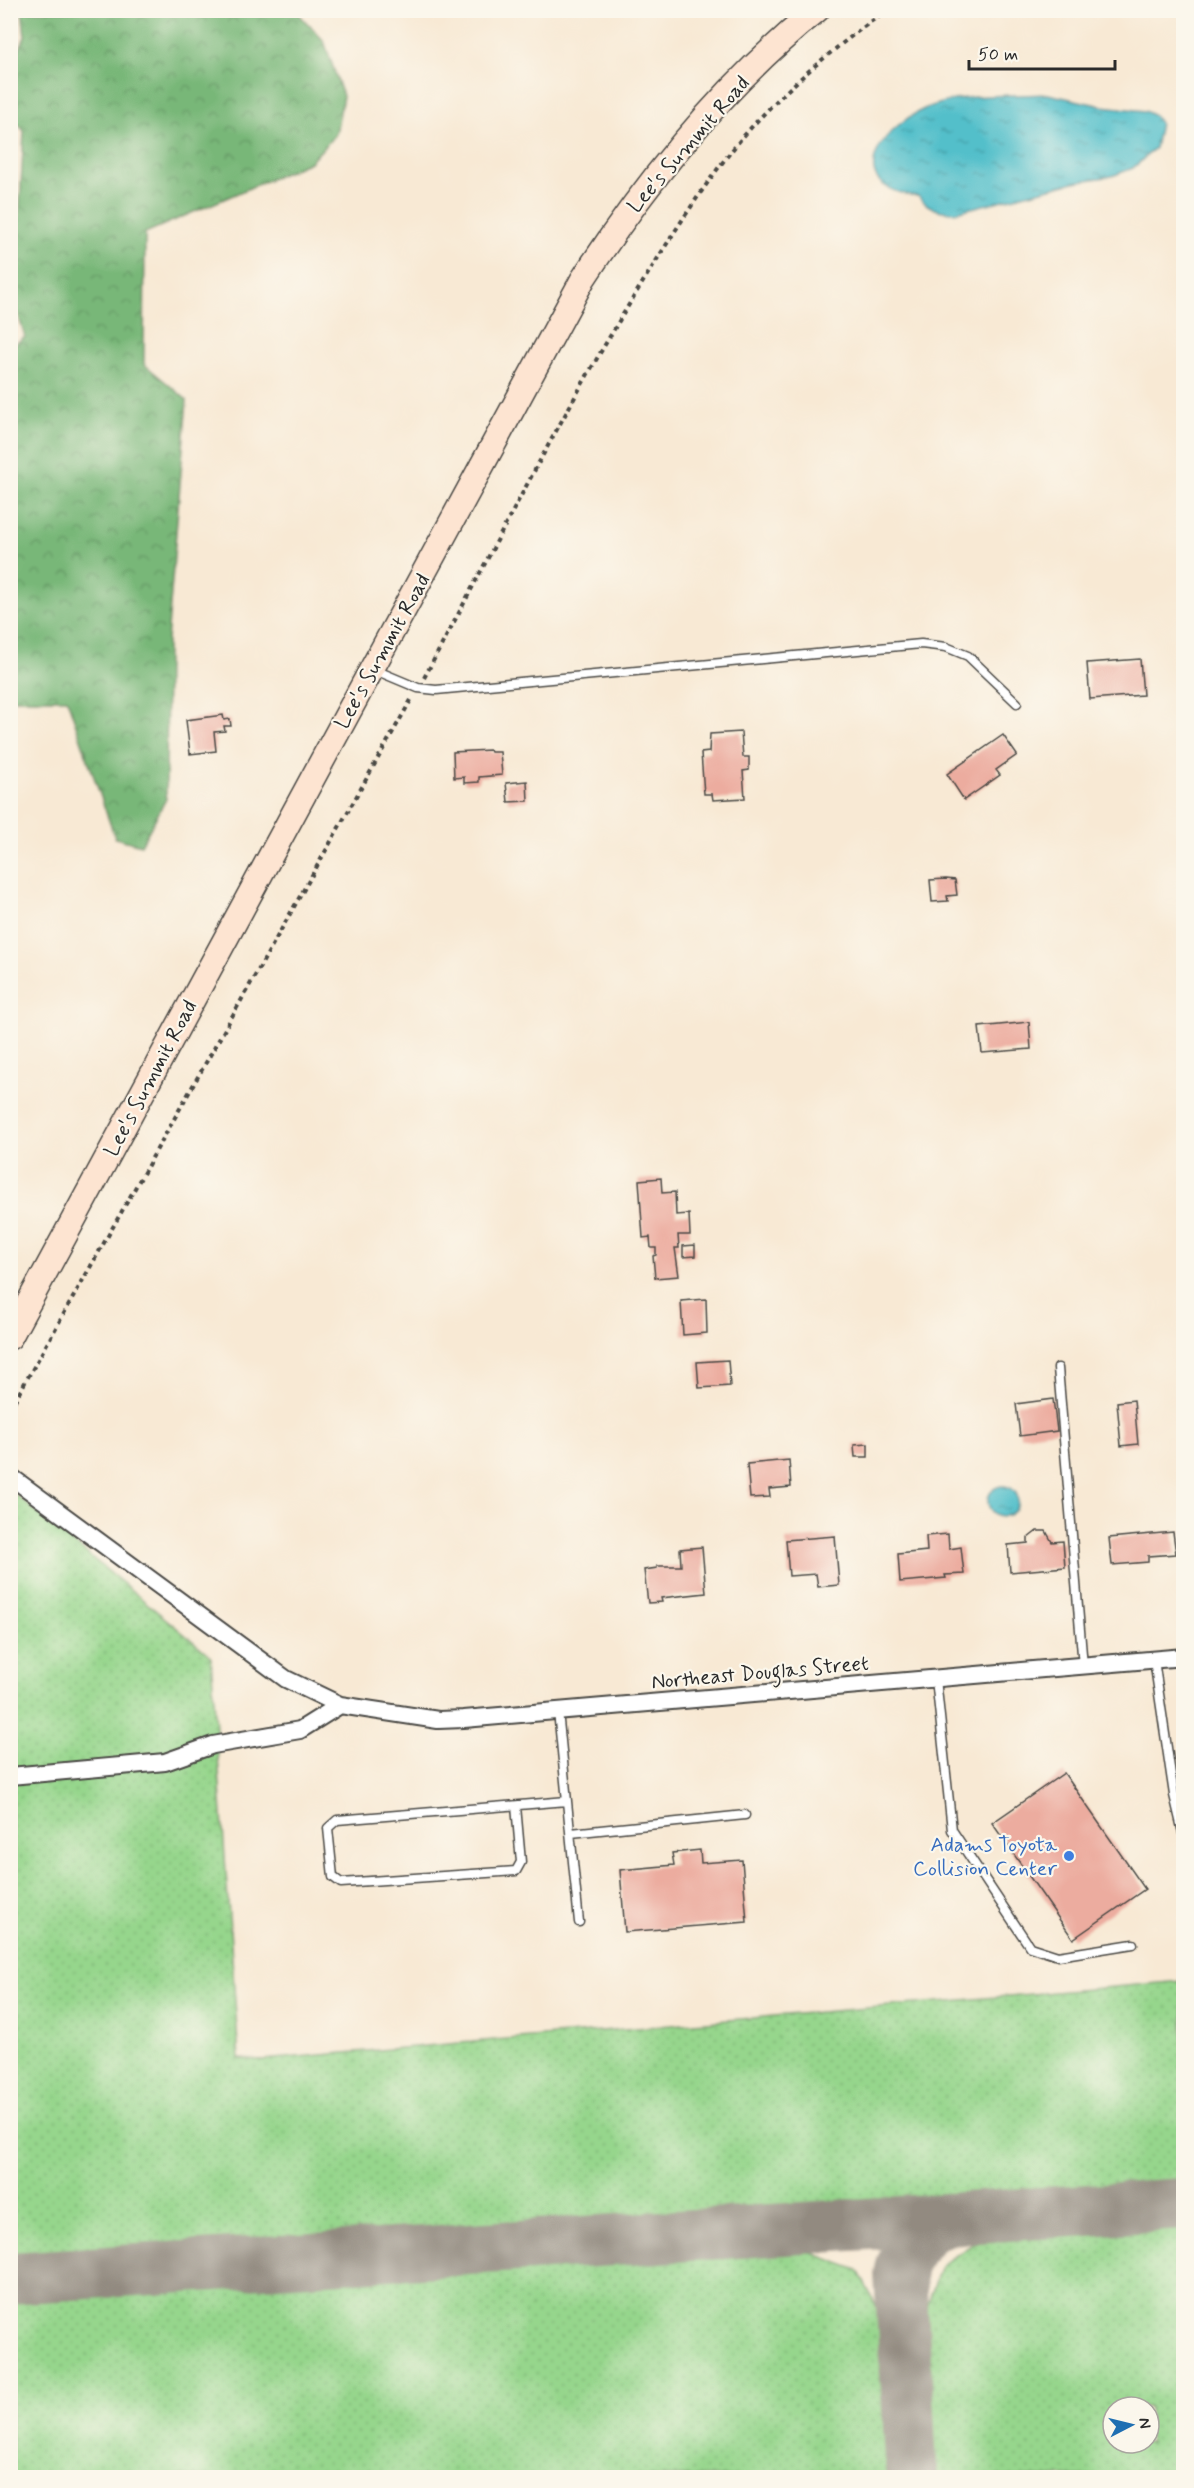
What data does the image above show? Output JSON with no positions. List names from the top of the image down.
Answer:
{
  "streets": {
    "main road": ["Lee's Summit Road"],
    "street": ["Northeast Douglas Street"]
  },
  "places": ["Adams Toyota Collision Center"],
  "scale_bar": "50 m",
  "north": "right"
}
